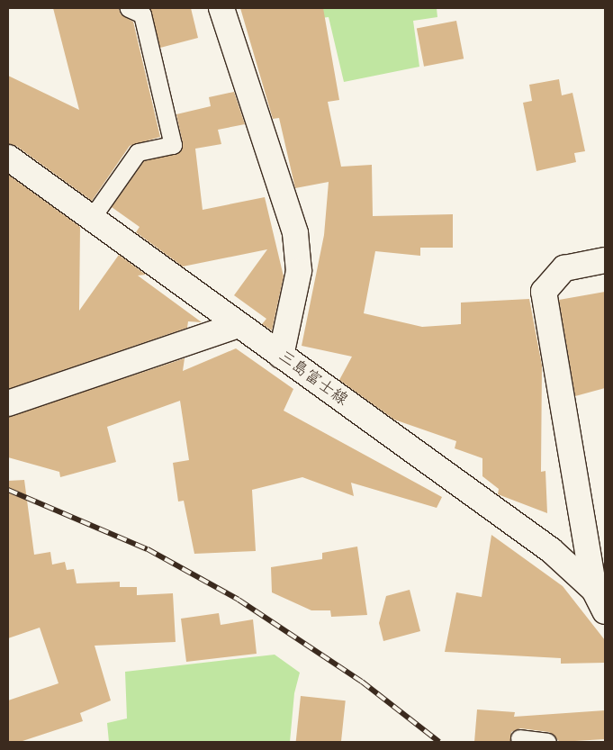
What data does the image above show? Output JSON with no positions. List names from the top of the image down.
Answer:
{
  "streets": {
    "street": ["三島富士線"]
  }
}
